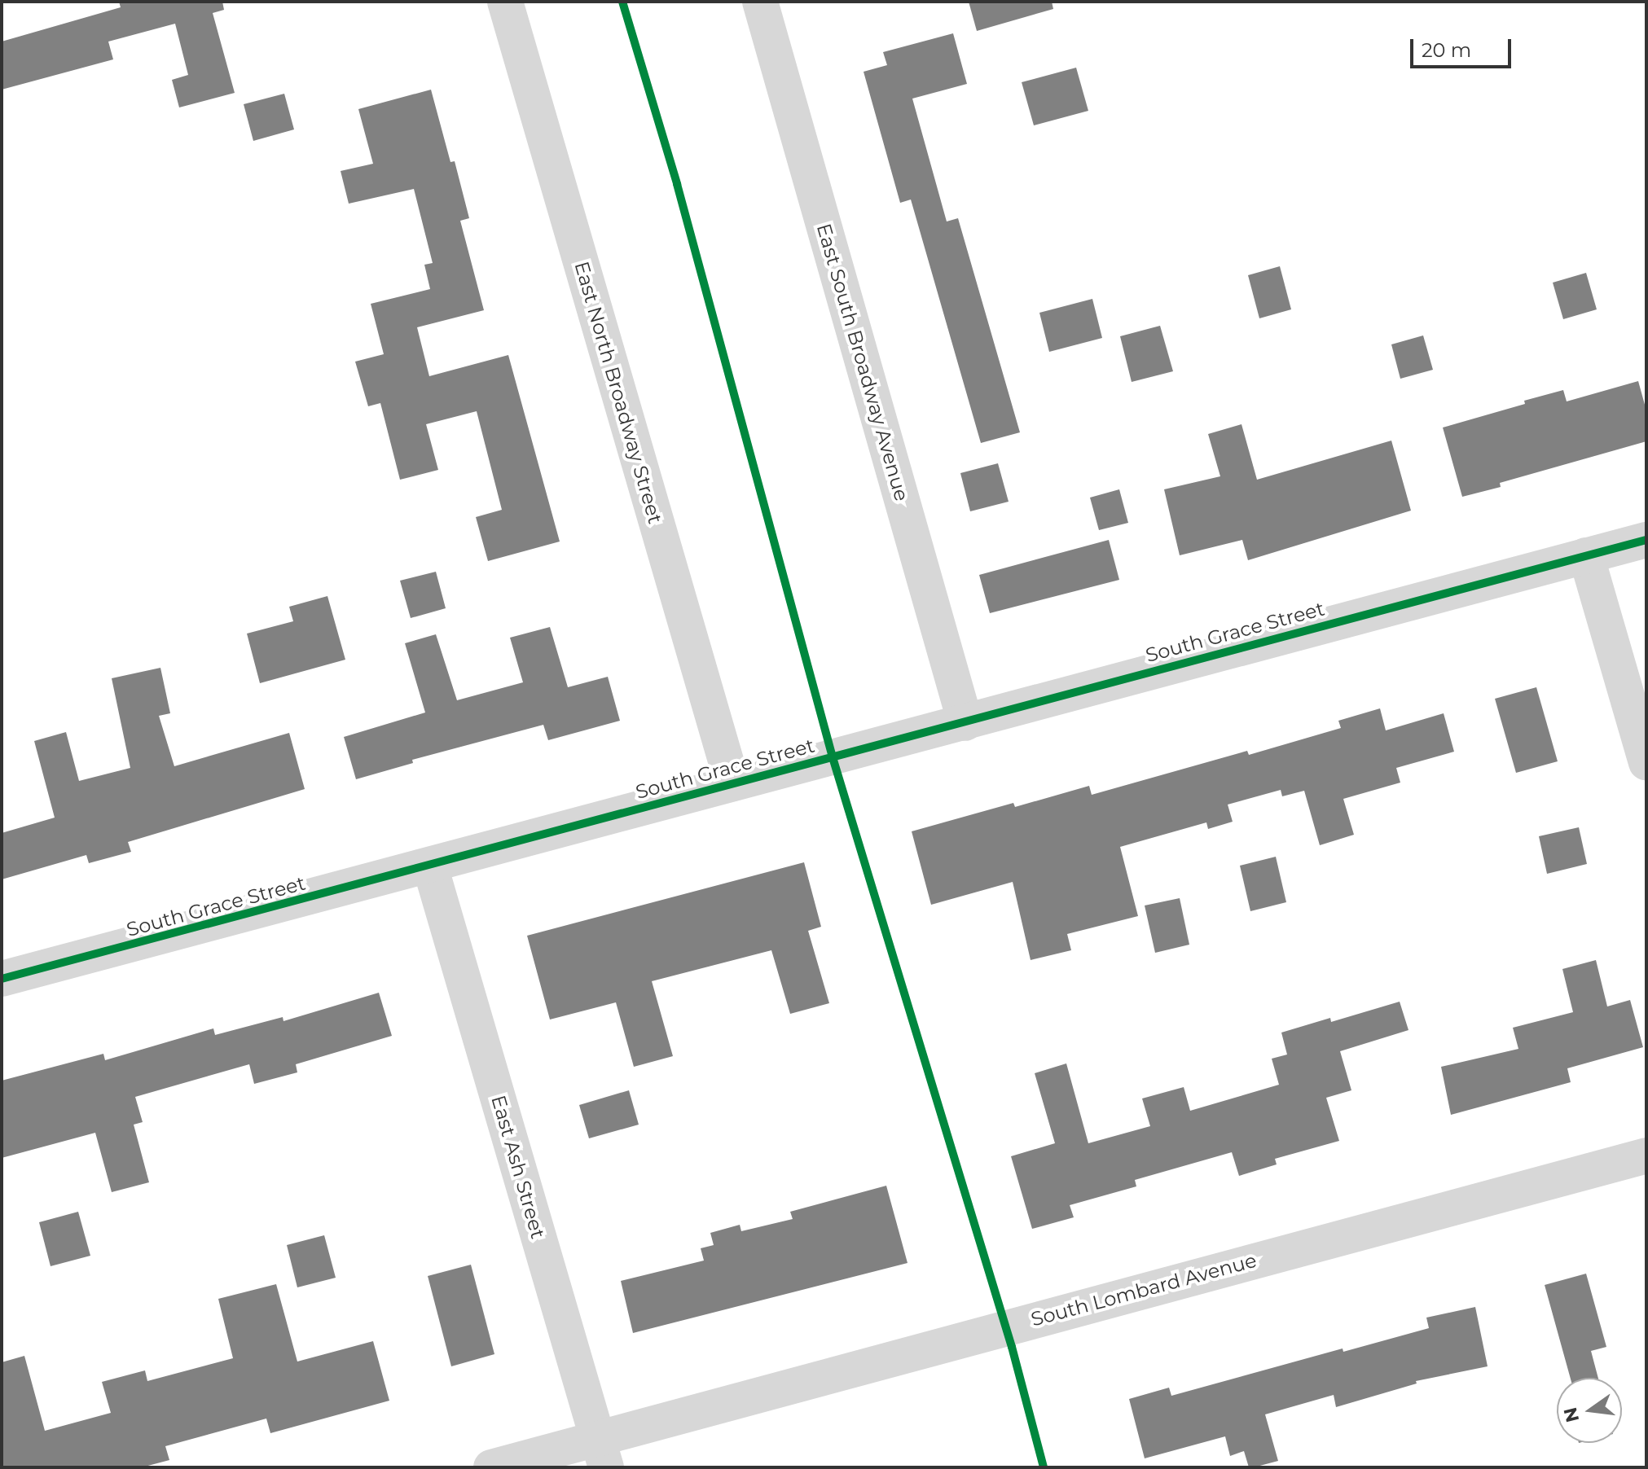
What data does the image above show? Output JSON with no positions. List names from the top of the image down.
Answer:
{
  "streets": {
    "street": [
      "East South Broadway Avenue",
      "East North Broadway Street",
      "South Grace Street",
      "East Ash Street",
      "South Lombard Avenue"
    ]
  },
  "crossings": [
    ["East South Broadway Avenue", "South Grace Street"],
    ["East North Broadway Street", "South Grace Street"],
    ["South Grace Street", "East Ash Street"],
    ["East Ash Street", "South Lombard Avenue"]
  ],
  "scale_bar": "20 m",
  "north": "left"
}
